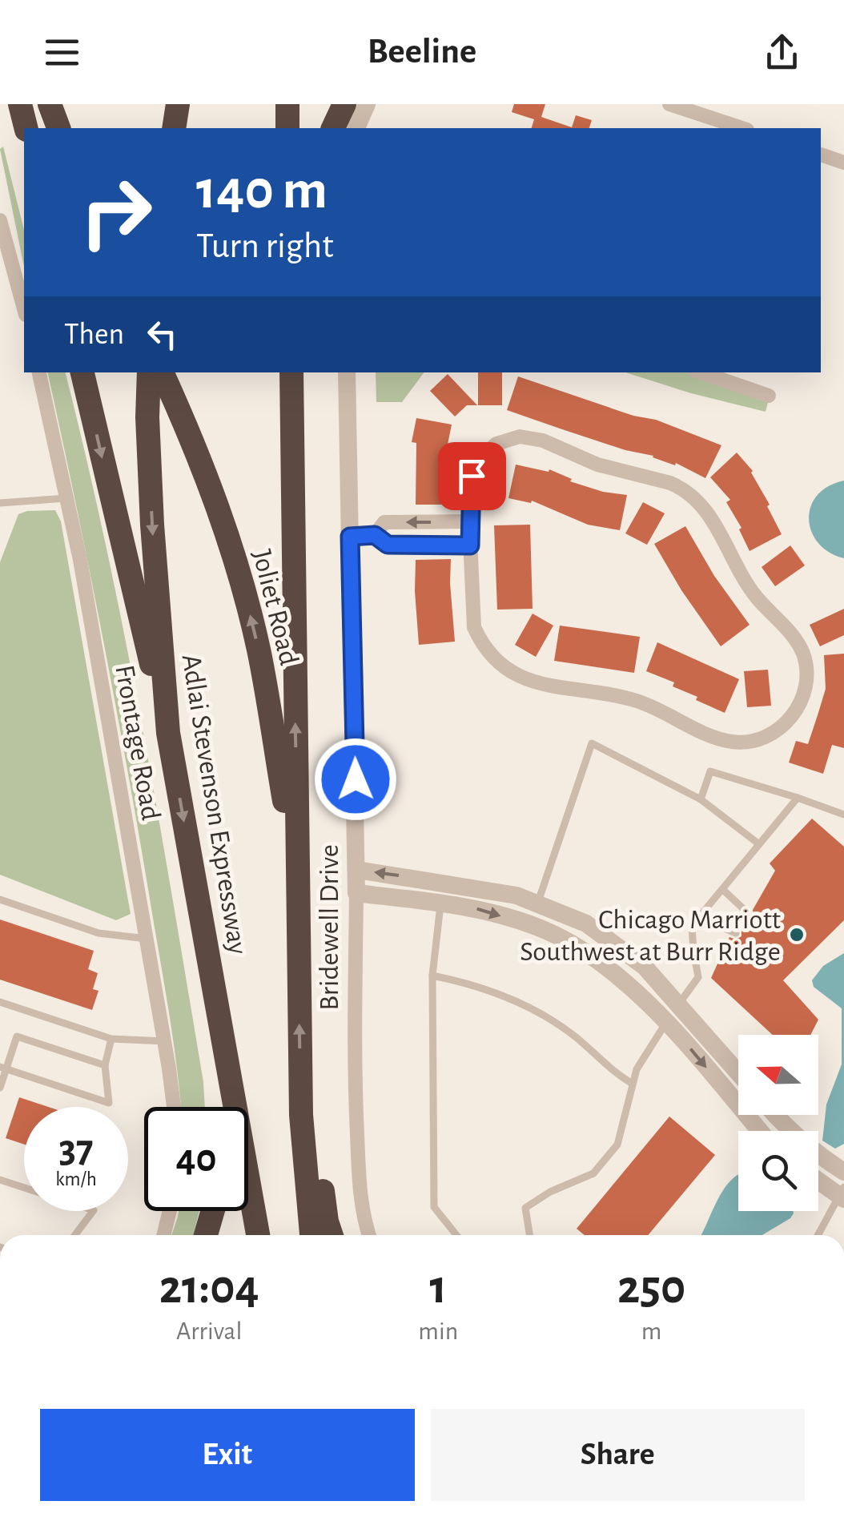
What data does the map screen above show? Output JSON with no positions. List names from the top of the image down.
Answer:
{
  "streets": {
    "highway": ["Joliet Road", "Adlai Stevenson Expressway"],
    "street": ["Frontage Road", "Bridewell Drive"]
  },
  "places": ["Chicago Marriott Southwest at Burr Ridge"],
  "north": "left",
  "page": {
    "header": "Beeline",
    "turn": ["140 m", "Turn right"],
    "then": "Then",
    "speed": "37 km/h",
    "limit": "40",
    "eta": [
      "21:04",
      "Arrival",
      "1",
      "min",
      "250",
      "m"
    ],
    "buttons": ["Exit", "Share"]
  }
}
